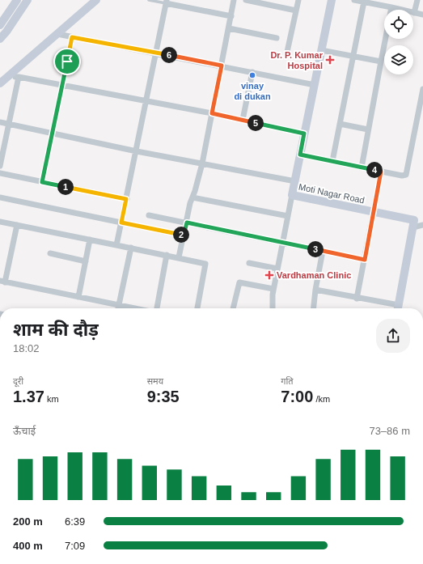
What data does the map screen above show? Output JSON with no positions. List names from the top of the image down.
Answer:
{
  "streets": {
    "street": ["Moti Nagar Road"]
  },
  "places": {
    "health": ["Dr. P. Kumar Hospital", "Vardhaman Clinic"],
    "other": ["vinay di dukan"]
  },
  "page": {
    "pins": [
      "6",
      "5",
      "4",
      "1",
      "2",
      "3"
    ],
    "heading": ["शाम की दौड़", "18:02"],
    "stats": [
      ["दूरी", "1.37 km"],
      ["समय", "9:35"],
      ["गति", "7:00 /km"]
    ],
    "chart": ["ऊँचाई", "73–86 m"],
    "list": [
      {
        "name": "200 m",
        "note": "6:39"
      },
      {
        "name": "400 m",
        "note": "7:09"
      }
    ]
  }
}
